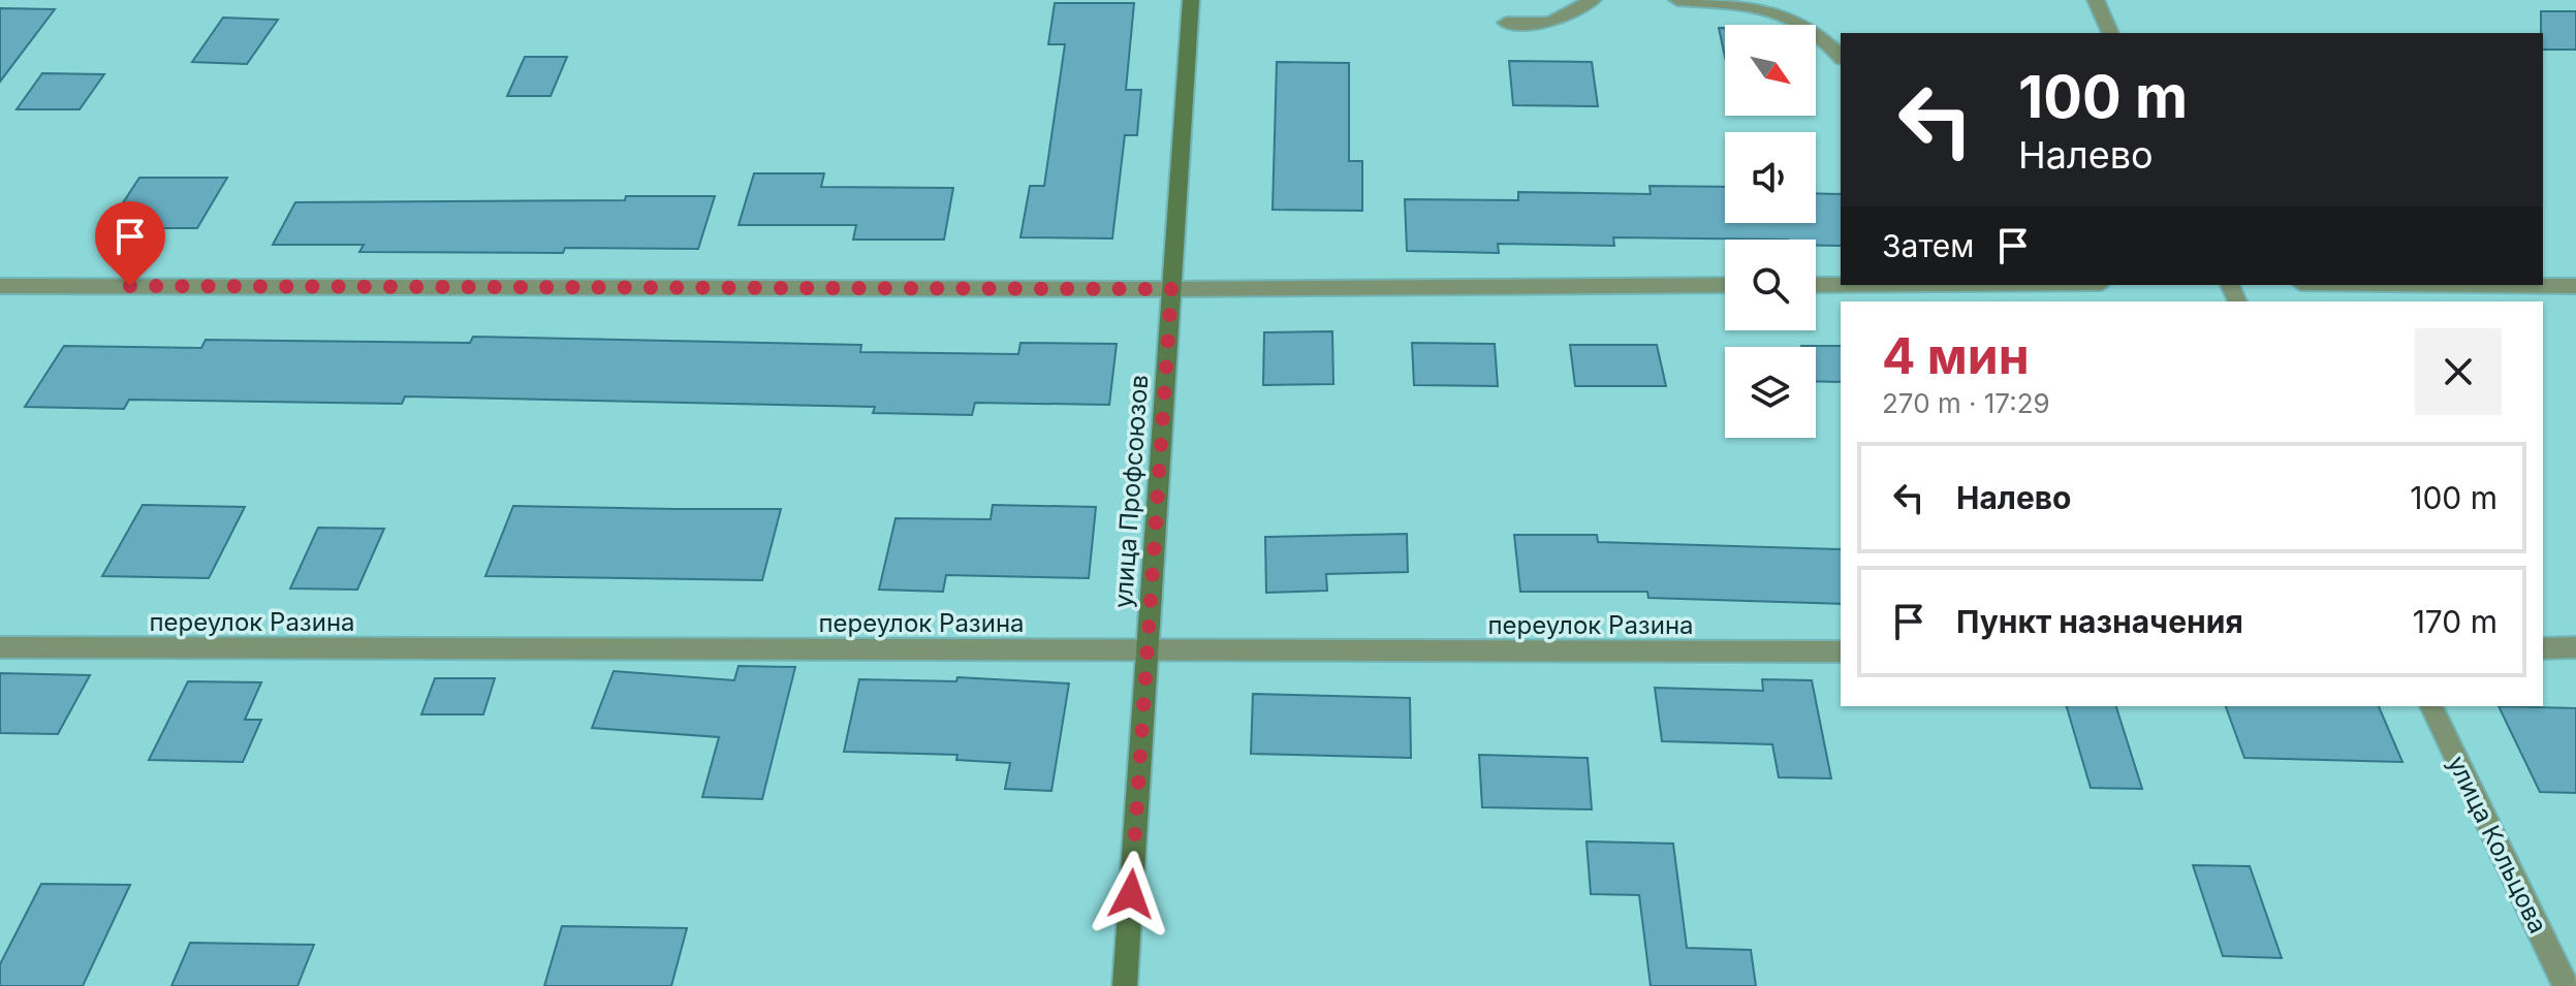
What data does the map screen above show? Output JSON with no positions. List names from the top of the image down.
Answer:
{
  "streets": {
    "street": ["улица Профсоюзов", "переулок Разина", "улица Кольцова"]
  },
  "crossings": [
    ["улица Профсоюзов", "переулок Разина"]
  ],
  "north": "bottom right",
  "page": {
    "turn": ["100 m", "Налево"],
    "then": "Затем",
    "heading": ["4 мин", "270 m · 17:29"],
    "list": [
      {
        "name": "Налево",
        "value": "100 m"
      },
      {
        "name": "Пункт назначения",
        "value": "170 m"
      }
    ]
  }
}
